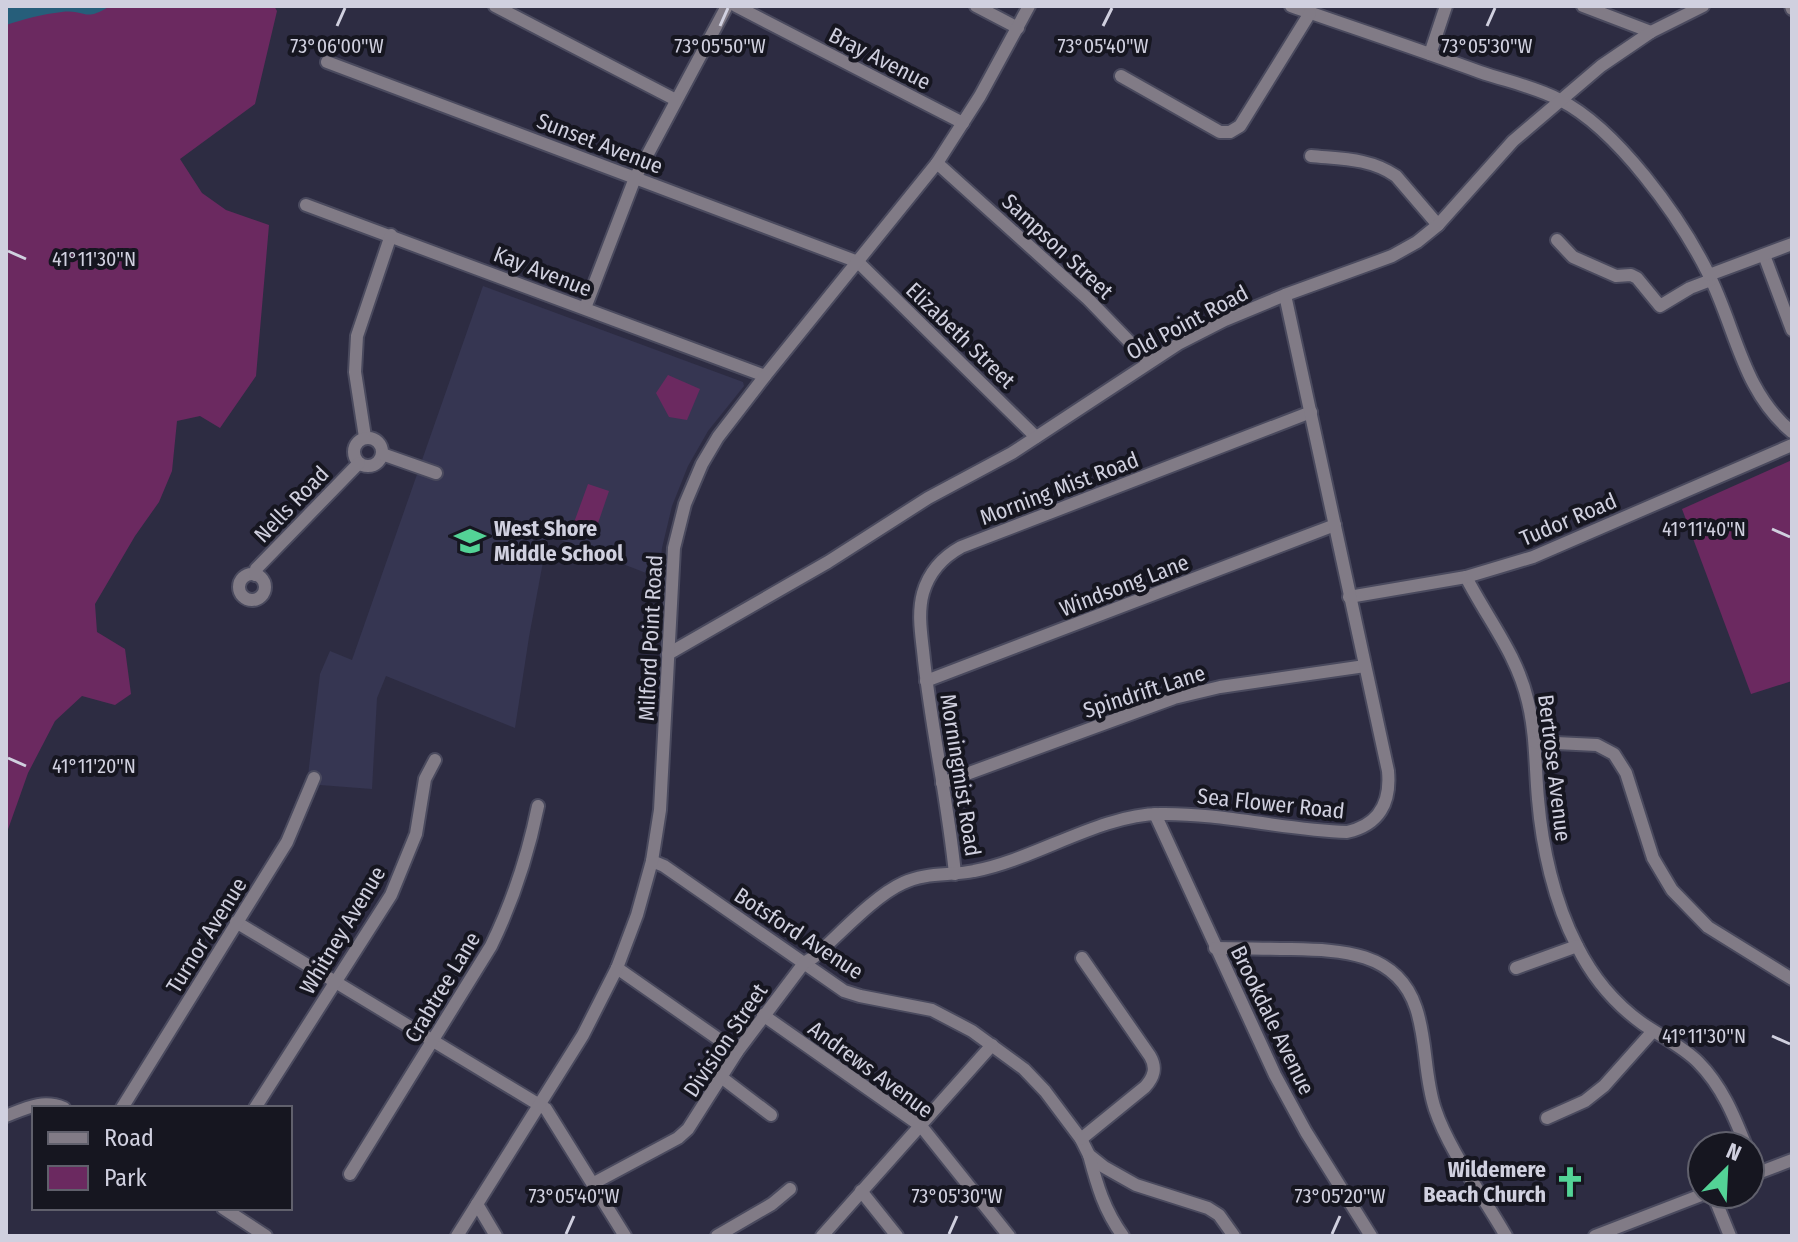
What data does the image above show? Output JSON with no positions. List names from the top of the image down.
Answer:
{
  "streets": {
    "street": [
      "Bray Avenue",
      "Sunset Avenue",
      "Sampson Street",
      "Kay Avenue",
      "Old Point Road",
      "Elizabeth Street",
      "Morning Mist Road",
      "Nells Road",
      "Tudor Road",
      "Windsong Lane",
      "Milford Point Road",
      "Spindrift Lane",
      "Bertrose Avenue",
      "Morningmist Road",
      "Sea Flower Road",
      "Whitney Avenue",
      "Botsford Avenue",
      "Turnor Avenue",
      "Crabtree Lane",
      "Brookdale Avenue",
      "Division Street",
      "Andrews Avenue"
    ]
  },
  "crossings": [
    ["Bray Avenue", "Milford Point Road"],
    ["Sunset Avenue", "Elizabeth Street"],
    ["Sunset Avenue", "Milford Point Road"],
    ["Sampson Street", "Old Point Road"],
    ["Sampson Street", "Milford Point Road"],
    ["Kay Avenue", "Nells Road"],
    ["Kay Avenue", "Milford Point Road"],
    ["Old Point Road", "Elizabeth Street"],
    ["Old Point Road", "Milford Point Road"],
    ["Old Point Road", "Sea Flower Road"],
    ["Elizabeth Street", "Milford Point Road"],
    ["Morning Mist Road", "Windsong Lane"],
    ["Morning Mist Road", "Morningmist Road"],
    ["Morning Mist Road", "Sea Flower Road"],
    ["Tudor Road", "Bertrose Avenue"],
    ["Tudor Road", "Sea Flower Road"],
    ["Windsong Lane", "Morningmist Road"],
    ["Windsong Lane", "Sea Flower Road"],
    ["Milford Point Road", "Botsford Avenue"],
    ["Spindrift Lane", "Morningmist Road"],
    ["Spindrift Lane", "Sea Flower Road"],
    ["Morningmist Road", "Sea Flower Road"],
    ["Sea Flower Road", "Botsford Avenue"],
    ["Sea Flower Road", "Brookdale Avenue"],
    ["Sea Flower Road", "Division Street"],
    ["Botsford Avenue", "Division Street"],
    ["Division Street", "Andrews Avenue"]
  ],
  "places": {
    "school or university": ["West Shore Middle School"],
    "church": ["Wildemere Beach Church"]
  },
  "legend": ["Road", "Park"],
  "north": "top right",
  "coordinates": [
    "73°06'00\"W",
    "73°05'40\"W",
    "73°05'30\"W",
    "73°05'50\"W",
    "41°11'30\"N",
    "41°11'40\"N",
    "41°11'20\"N",
    "73°05'20\"W"
  ]
}
